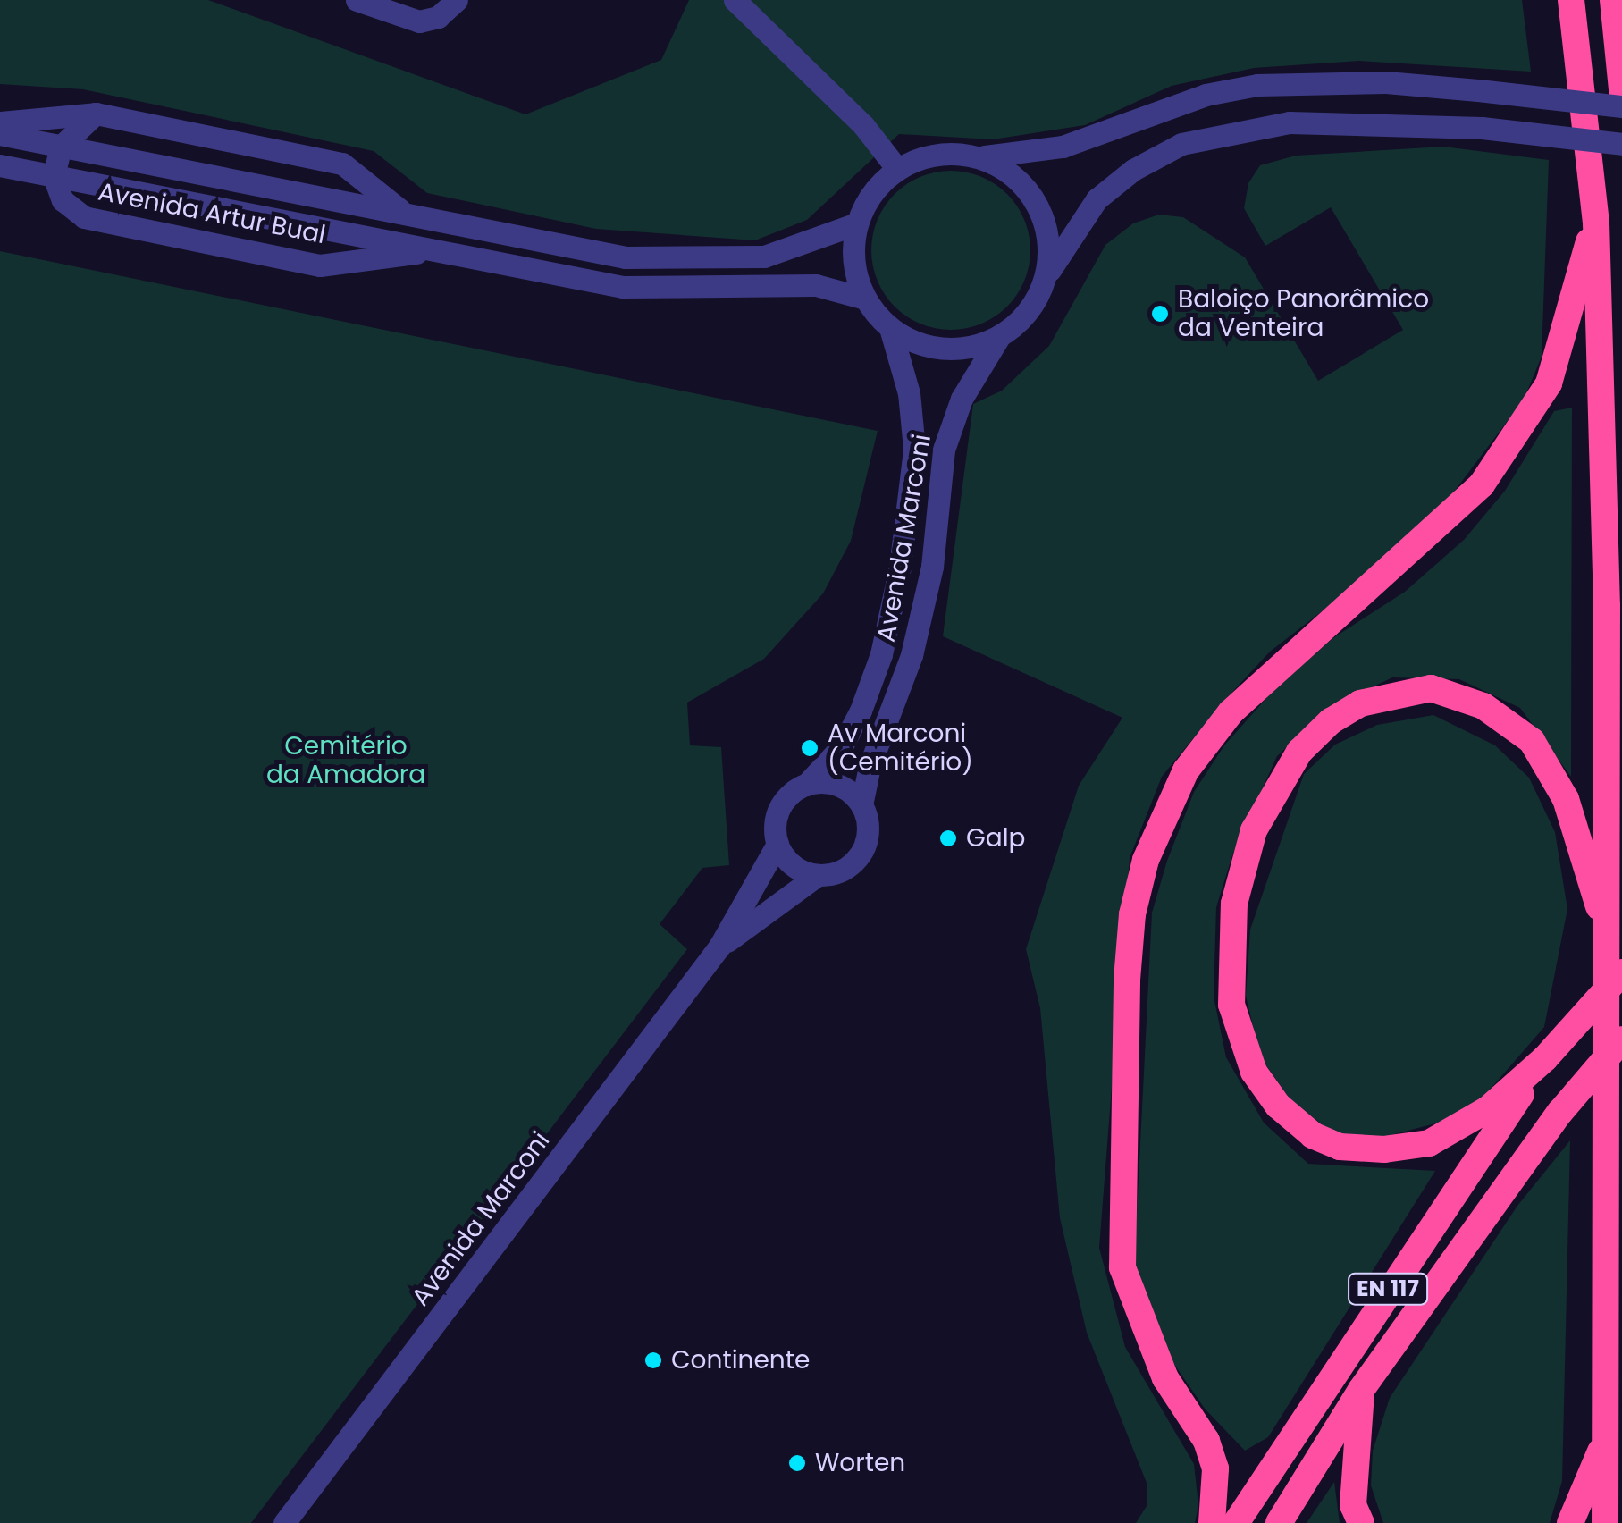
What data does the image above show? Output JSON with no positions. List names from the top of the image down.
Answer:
{
  "streets": {
    "highway": ["EN 117"],
    "street": ["Avenida Artur Bual", "Avenida Marconi"]
  },
  "crossings": [
    ["Avenida Artur Bual", "Avenida Marconi"]
  ],
  "parks": ["Cemitério da Amadora"],
  "places": [
    "Baloiço Panorâmico da Venteira",
    "Av Marconi (Cemitério)",
    "Galp",
    "Continente",
    "Worten"
  ]
}
